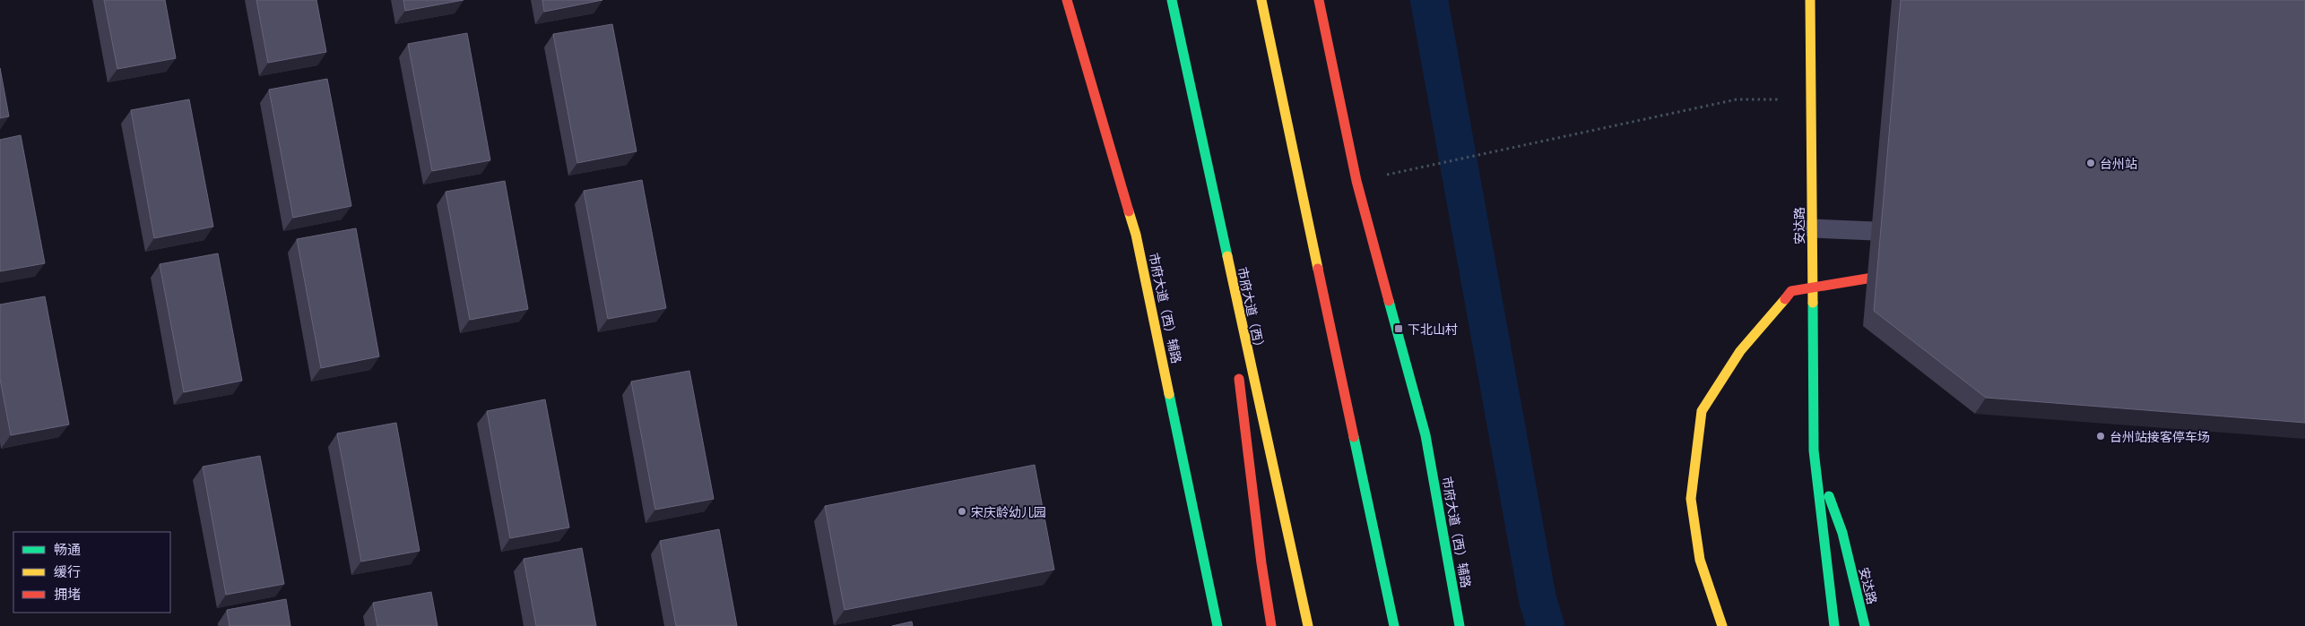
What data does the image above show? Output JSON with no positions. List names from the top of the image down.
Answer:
{
  "streets": {
    "main road": ["安达路", "市府大道（西）辅路", "市府大道（西）"]
  },
  "places": {
    "other": ["台州站", "台州站接客停车场", "宋庆龄幼儿园"],
    "transit": ["下北山村"]
  },
  "legend": ["畅通", "缓行", "拥堵"]
}
